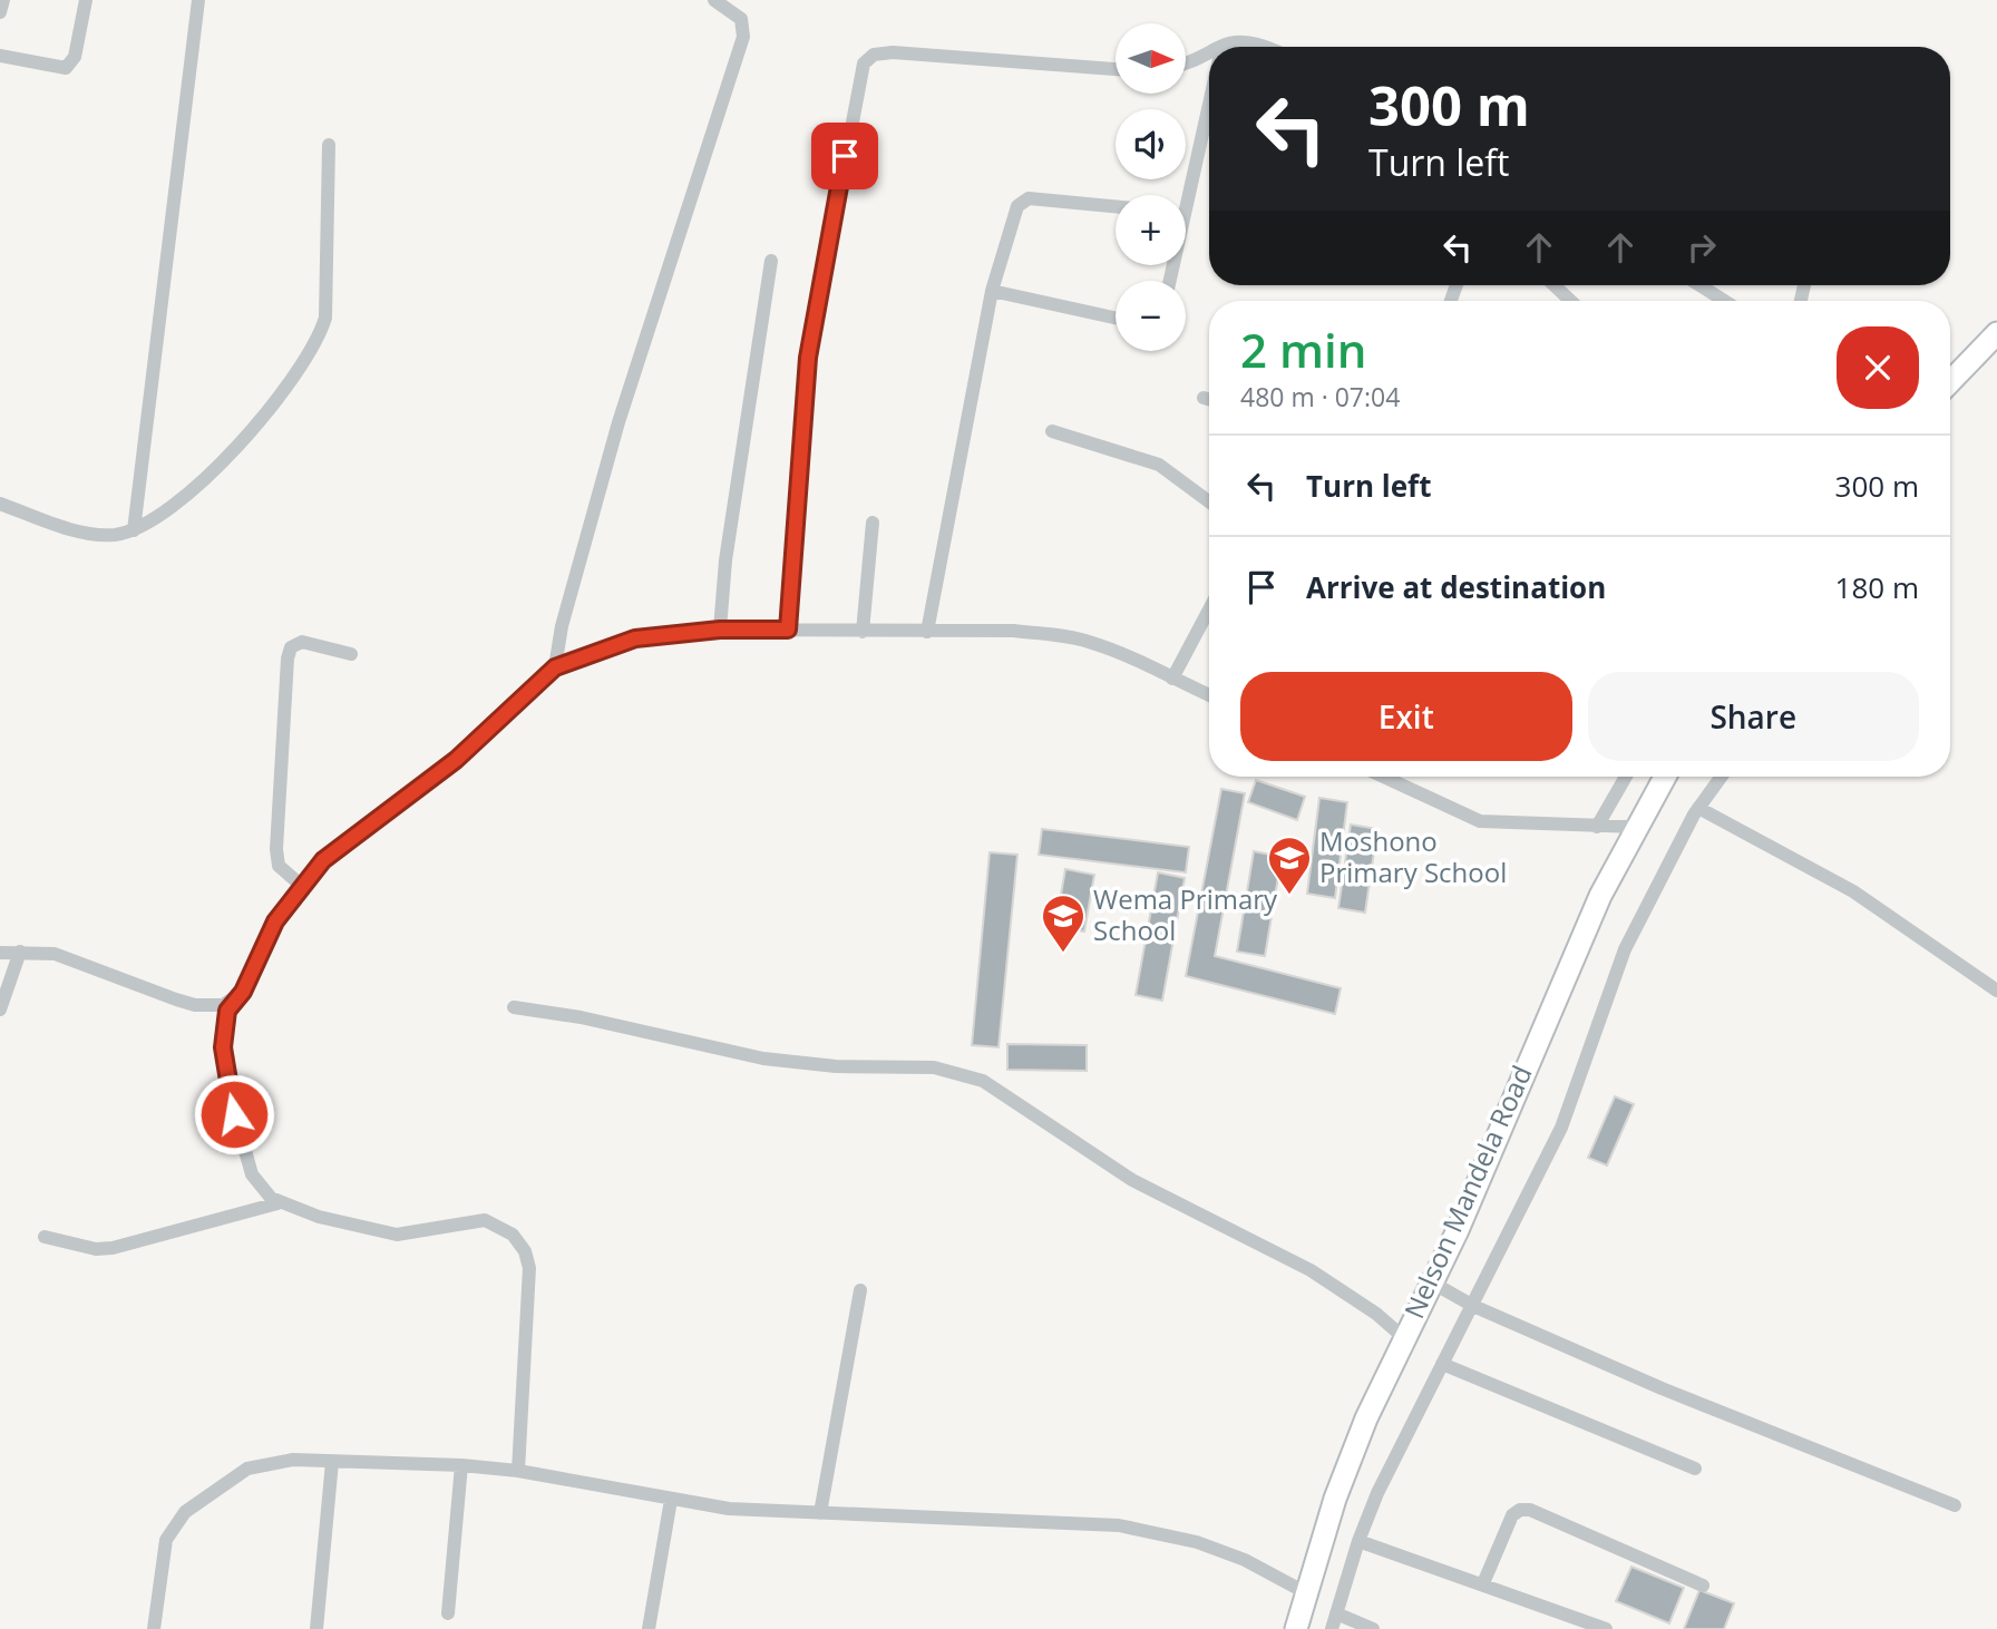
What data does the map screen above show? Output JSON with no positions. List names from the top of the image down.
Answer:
{
  "streets": {
    "main road": ["Nelson Mandela Road"]
  },
  "places": {
    "school or university": ["Moshono Primary School", "Wema Primary School"]
  },
  "north": "right",
  "page": {
    "map_buttons": ["+", "−"],
    "turn": ["300 m", "Turn left"],
    "heading": ["2 min", "480 m · 07:04"],
    "list": [
      {
        "name": "Turn left",
        "value": "300 m"
      },
      {
        "name": "Arrive at destination",
        "value": "180 m"
      }
    ],
    "buttons": ["Exit", "Share"]
  }
}
